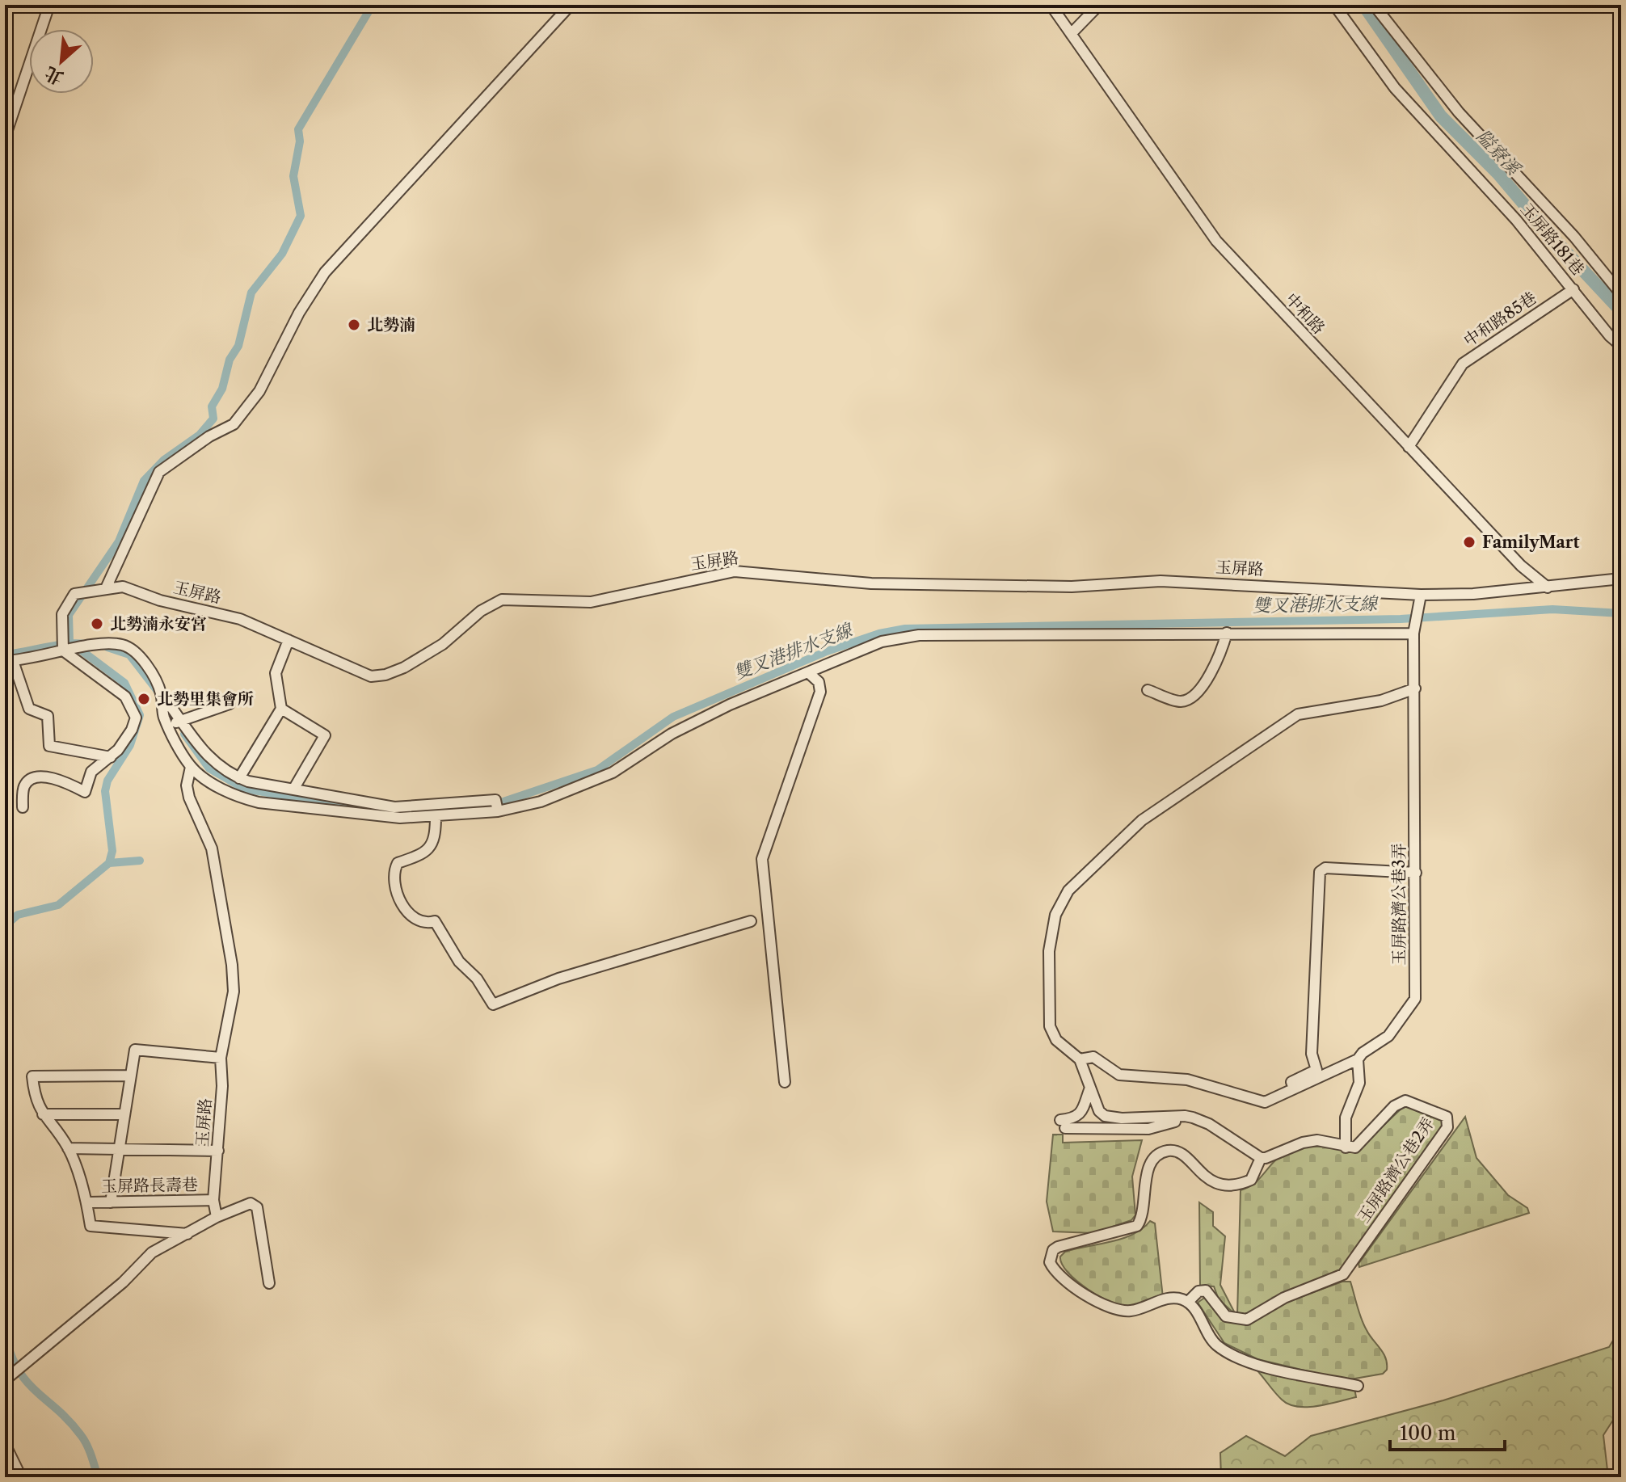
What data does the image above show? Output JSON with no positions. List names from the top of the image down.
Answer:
{
  "streets": {
    "street": [
      "玉屏路181巷",
      "中和路",
      "中和路85巷",
      "玉屏路",
      "玉屏路濟公巷3弄",
      "玉屏路濟公巷2弄",
      "玉屏路長壽巷"
    ]
  },
  "crossings": [
    ["玉屏路181巷", "中和路85巷"],
    ["中和路", "中和路85巷"],
    ["中和路", "玉屏路"],
    ["玉屏路", "玉屏路長壽巷"]
  ],
  "water": ["隘寮溪", "雙叉港排水支線"],
  "places": [
    "北勢湳",
    "FamilyMart",
    "北勢湳永安宮",
    "北勢里集會所"
  ],
  "scale_bar": "100 m",
  "north": "bottom left"
}
